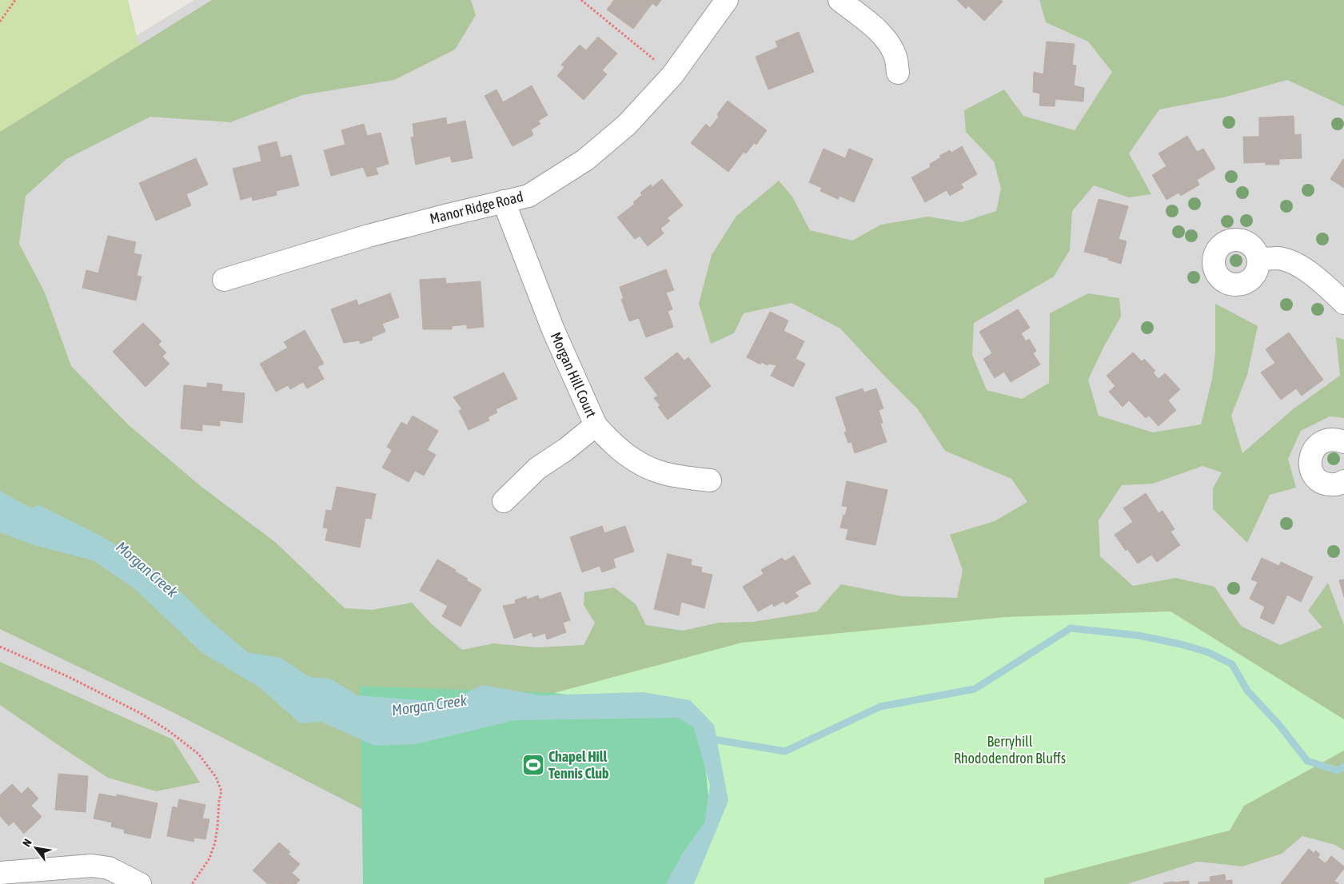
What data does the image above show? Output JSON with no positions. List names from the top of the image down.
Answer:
{
  "streets": {
    "street": ["Manor Ridge Road", "Morgan Hill Court"]
  },
  "crossings": [
    ["Manor Ridge Road", "Morgan Hill Court"]
  ],
  "water": ["Morgan Creek"],
  "parks": ["Berryhill Rhododendron Bluffs"],
  "places": {
    "sports": ["Chapel Hill Tennis Club"]
  },
  "north": "top left"
}
